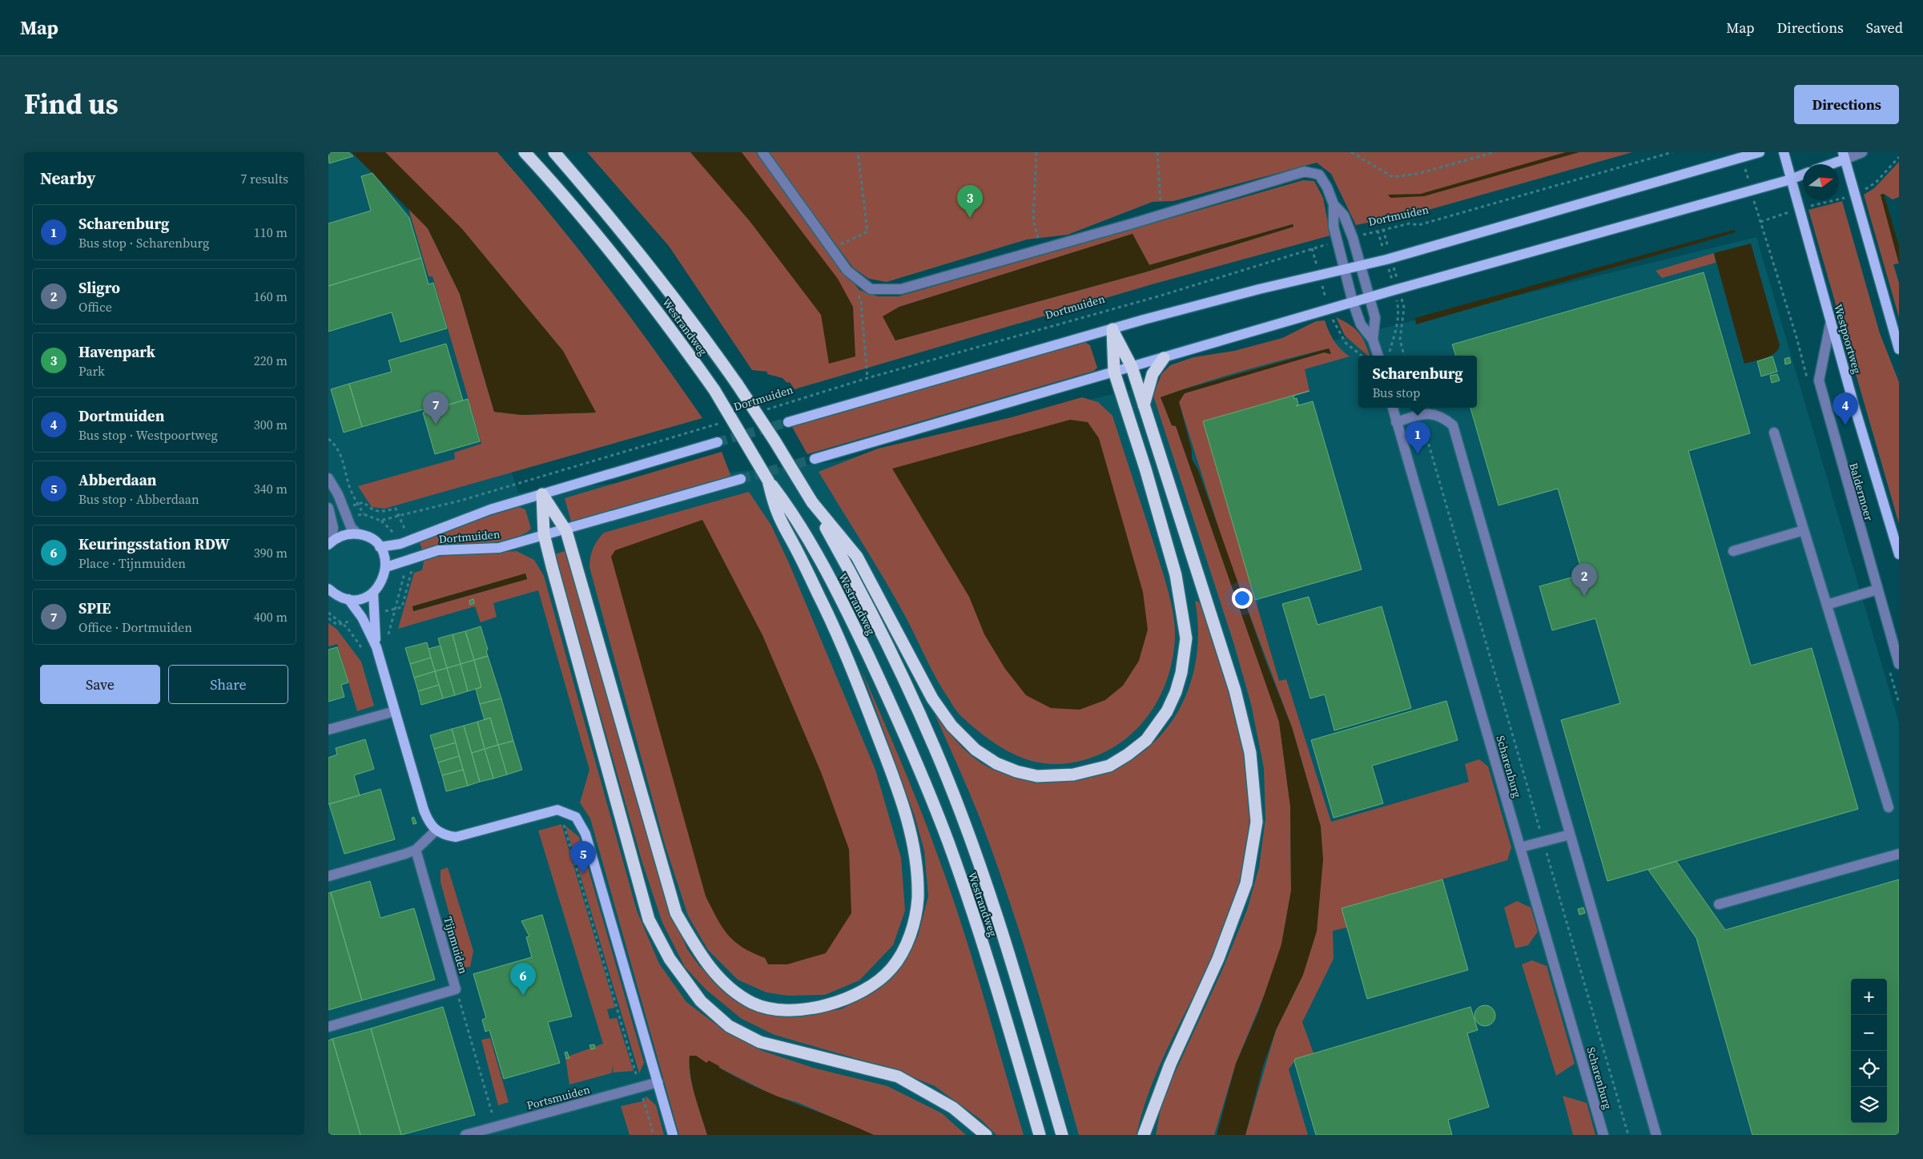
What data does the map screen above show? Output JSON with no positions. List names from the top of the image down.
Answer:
{
  "streets": {
    "highway": ["Westrandweg"],
    "main road": ["Dortmuiden", "Westpoortweg"],
    "street": [
      "Baldermoer",
      "Scharenburg",
      "Tijnmuiden",
      "Portsmuiden"
    ]
  },
  "crossings": [
    ["Westpoortweg", "Baldermoer"]
  ],
  "north": "right",
  "page": {
    "header": "Map",
    "nav": ["Map", "Directions", "Saved"],
    "title": "Find us",
    "buttons": [
      "Directions",
      ["Save", "Share"]
    ],
    "heading": ["Nearby", "7 results"],
    "pins": [
      "3",
      "7",
      "4",
      "1",
      "2",
      "5",
      "6"
    ],
    "list": [
      {
        "mark": "1",
        "name": "Scharenburg",
        "note": "Bus stop · Scharenburg",
        "value": "110 m"
      },
      {
        "mark": "2",
        "name": "Sligro",
        "note": "Office",
        "value": "160 m"
      },
      {
        "mark": "3",
        "name": "Havenpark",
        "note": "Park",
        "value": "220 m"
      },
      {
        "mark": "4",
        "name": "Dortmuiden",
        "note": "Bus stop · Westpoortweg",
        "value": "300 m"
      },
      {
        "mark": "5",
        "name": "Abberdaan",
        "note": "Bus stop · Abberdaan",
        "value": "340 m"
      },
      {
        "mark": "6",
        "name": "Keuringsstation RDW",
        "note": "Place · Tijnmuiden",
        "value": "390 m"
      },
      {
        "mark": "7",
        "name": "SPIE",
        "note": "Office · Dortmuiden",
        "value": "400 m"
      }
    ],
    "popup": ["Scharenburg", "Bus stop"],
    "map_buttons": ["+", "−"]
  }
}
